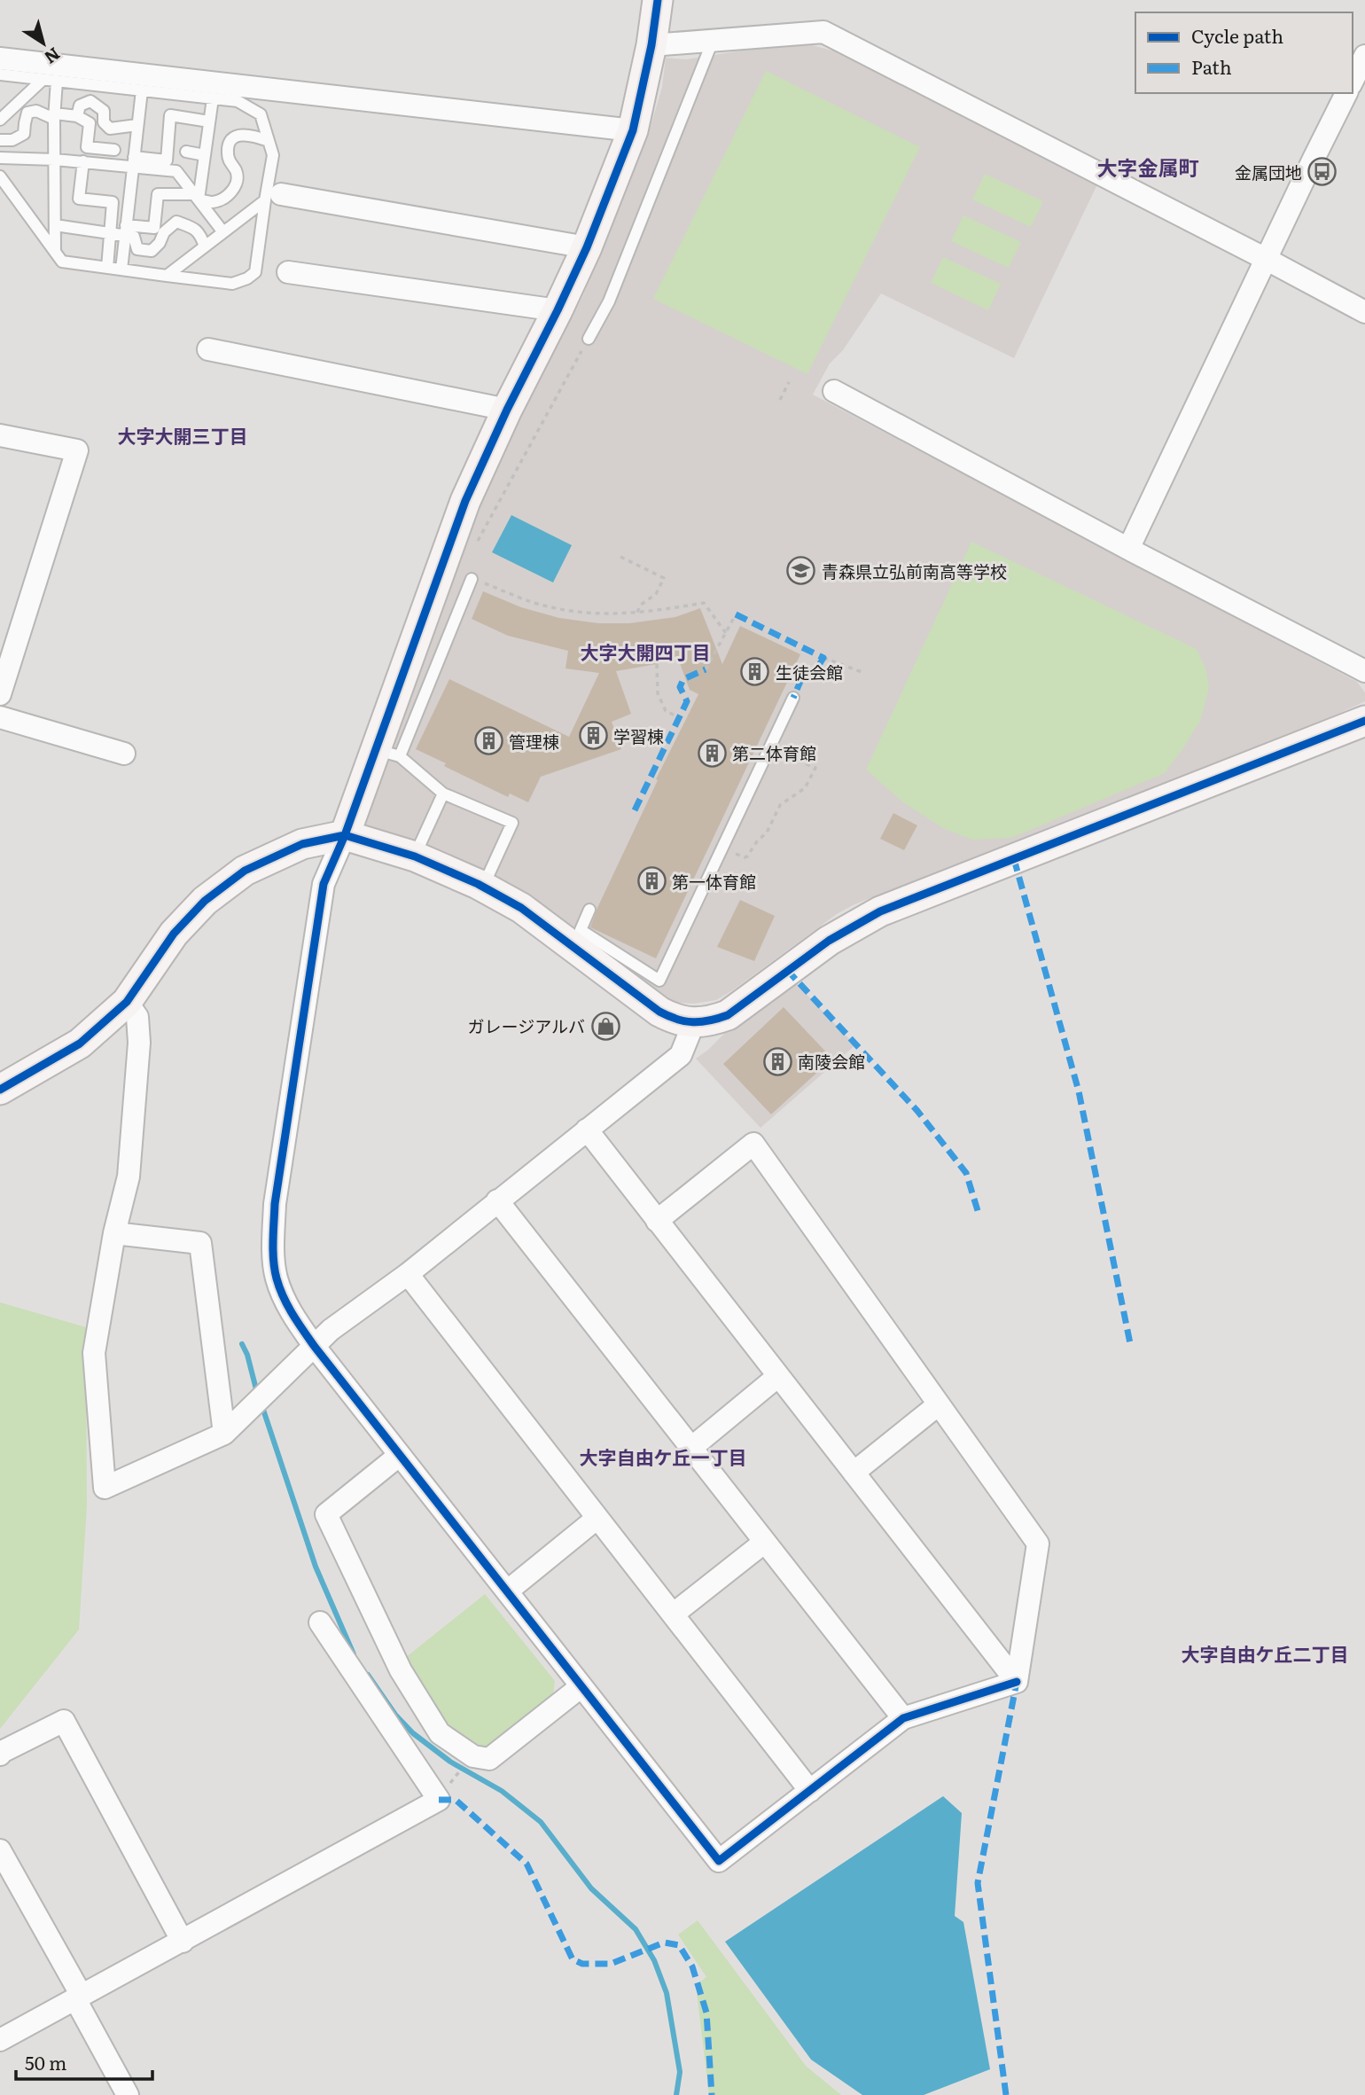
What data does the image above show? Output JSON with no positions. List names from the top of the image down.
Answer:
{
  "districts": [
    "大字金属町",
    "大字大開三丁目",
    "大字大開四丁目",
    "大字自由ケ丘一丁目",
    "大字自由ケ丘二丁目"
  ],
  "places": {
    "bus stop": ["金属団地"],
    "school or university": ["青森県立弘前南高等学校"],
    "building": [
      "生徒会館",
      "学習棟",
      "管理棟",
      "第二体育館",
      "第一体育館",
      "南陵会館"
    ],
    "shop": ["ガレージアルバ"]
  },
  "legend": ["Cycle path", "Path"],
  "scale_bar": "50 m",
  "north": "bottom right"
}
